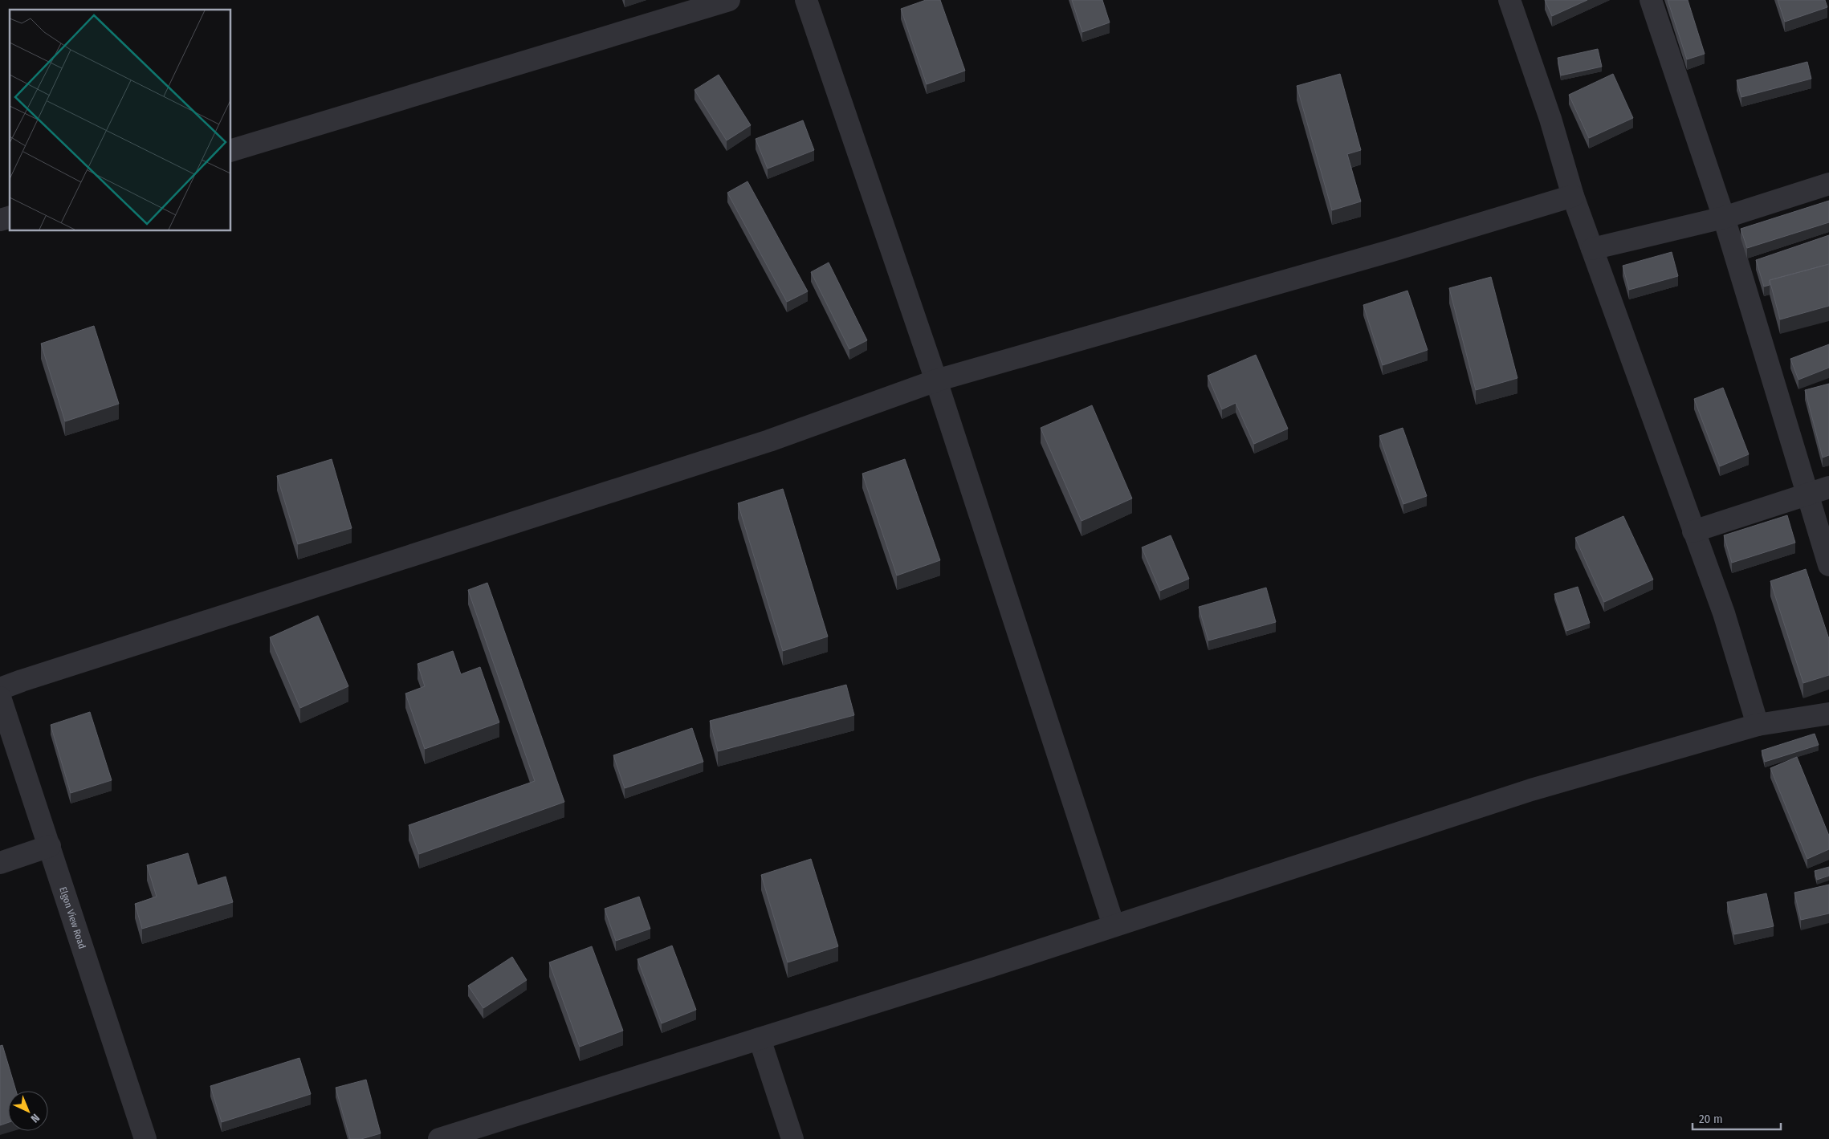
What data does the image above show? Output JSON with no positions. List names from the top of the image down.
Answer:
{
  "streets": {
    "street": ["Elgon View Road"]
  },
  "scale_bar": "20 m",
  "north": "bottom right"
}
